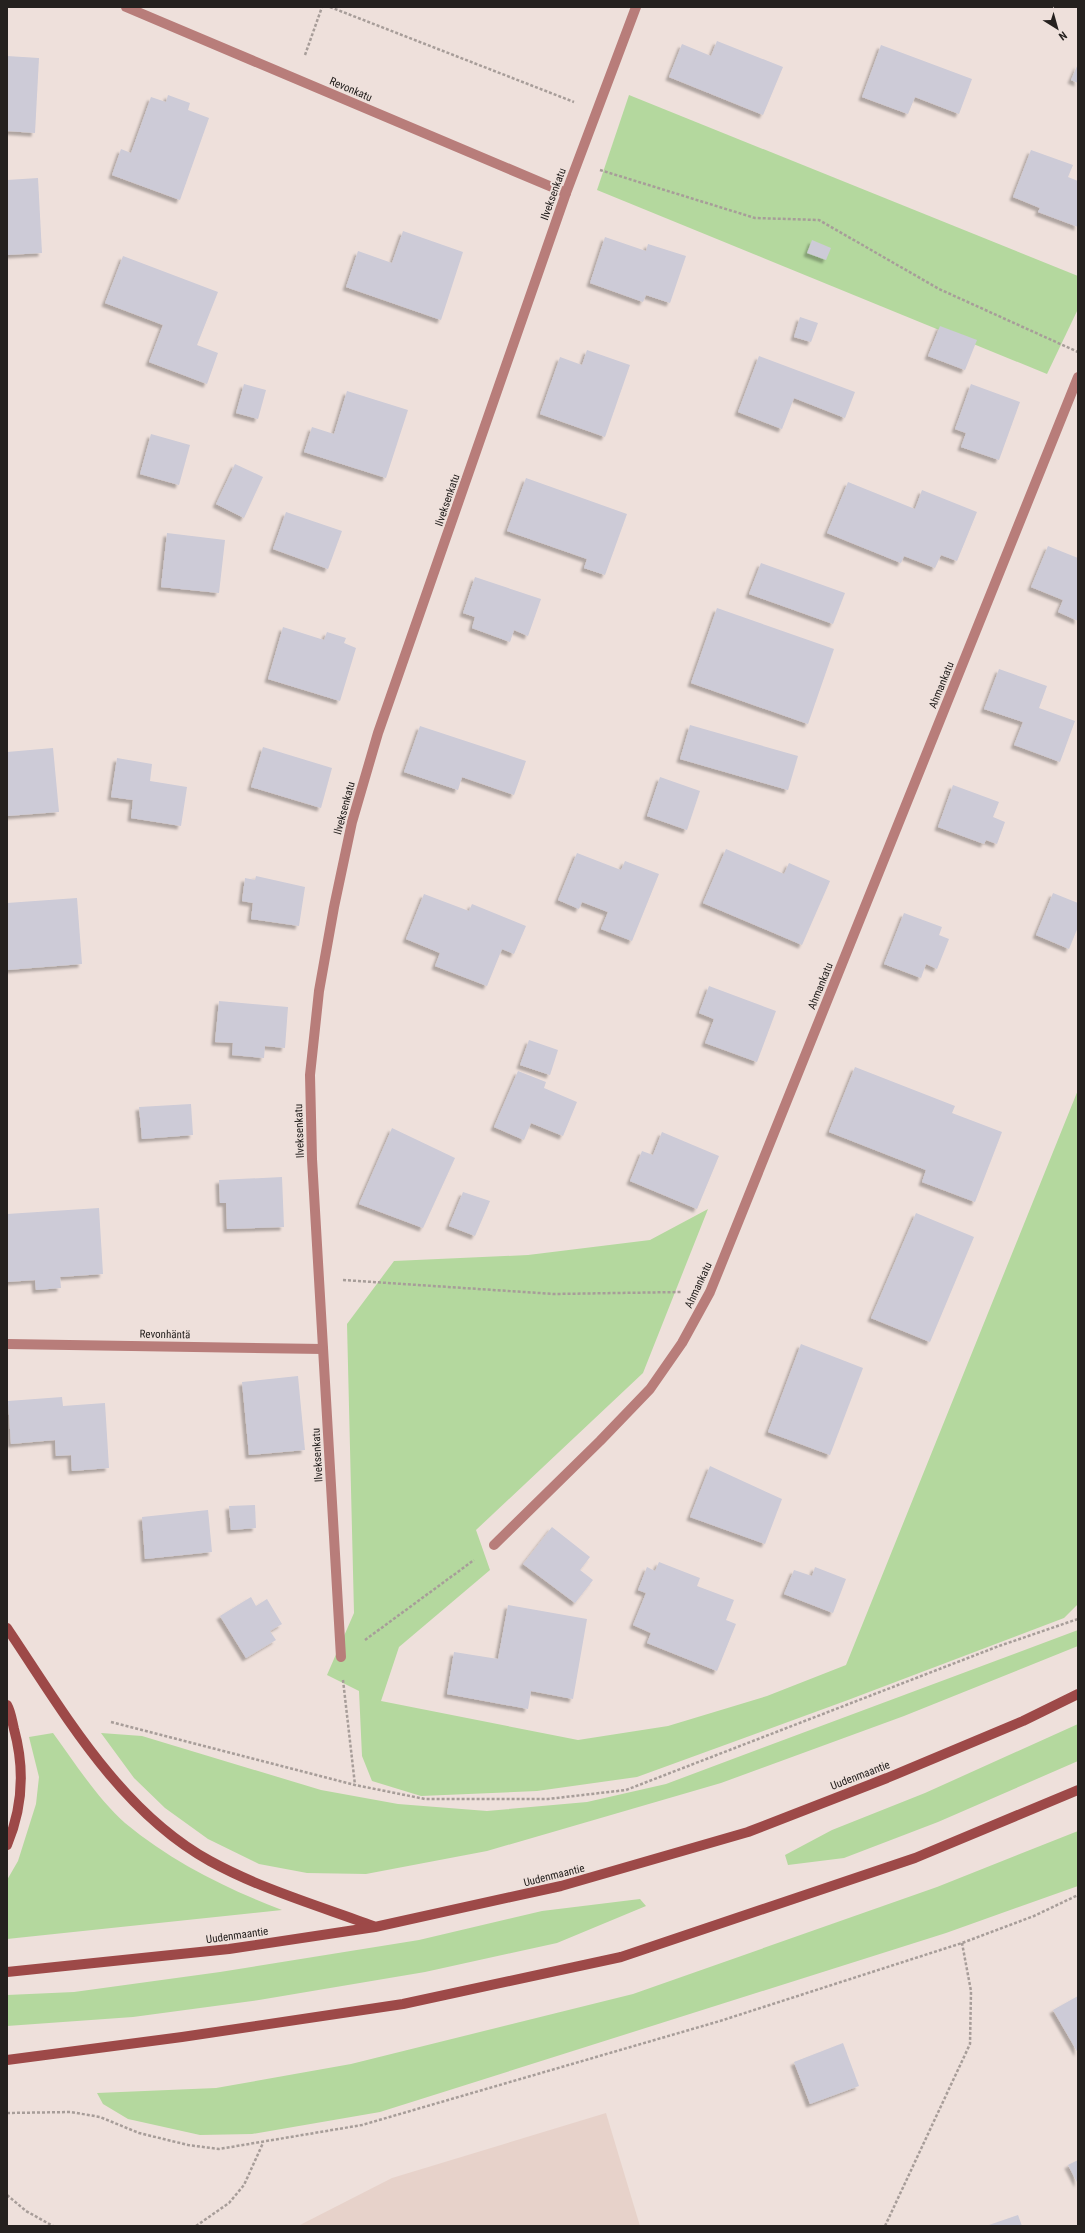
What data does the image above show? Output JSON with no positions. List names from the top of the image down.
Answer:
{
  "streets": {
    "main road": ["Uudenmaantie"],
    "street": [
      "Revonkatu",
      "Ilveksenkatu",
      "Ahmankatu",
      "Revonhäntä"
    ]
  },
  "crossings": [
    ["Revonkatu", "Ilveksenkatu"],
    ["Ilveksenkatu", "Revonhäntä"]
  ],
  "north": "bottom right"
}
